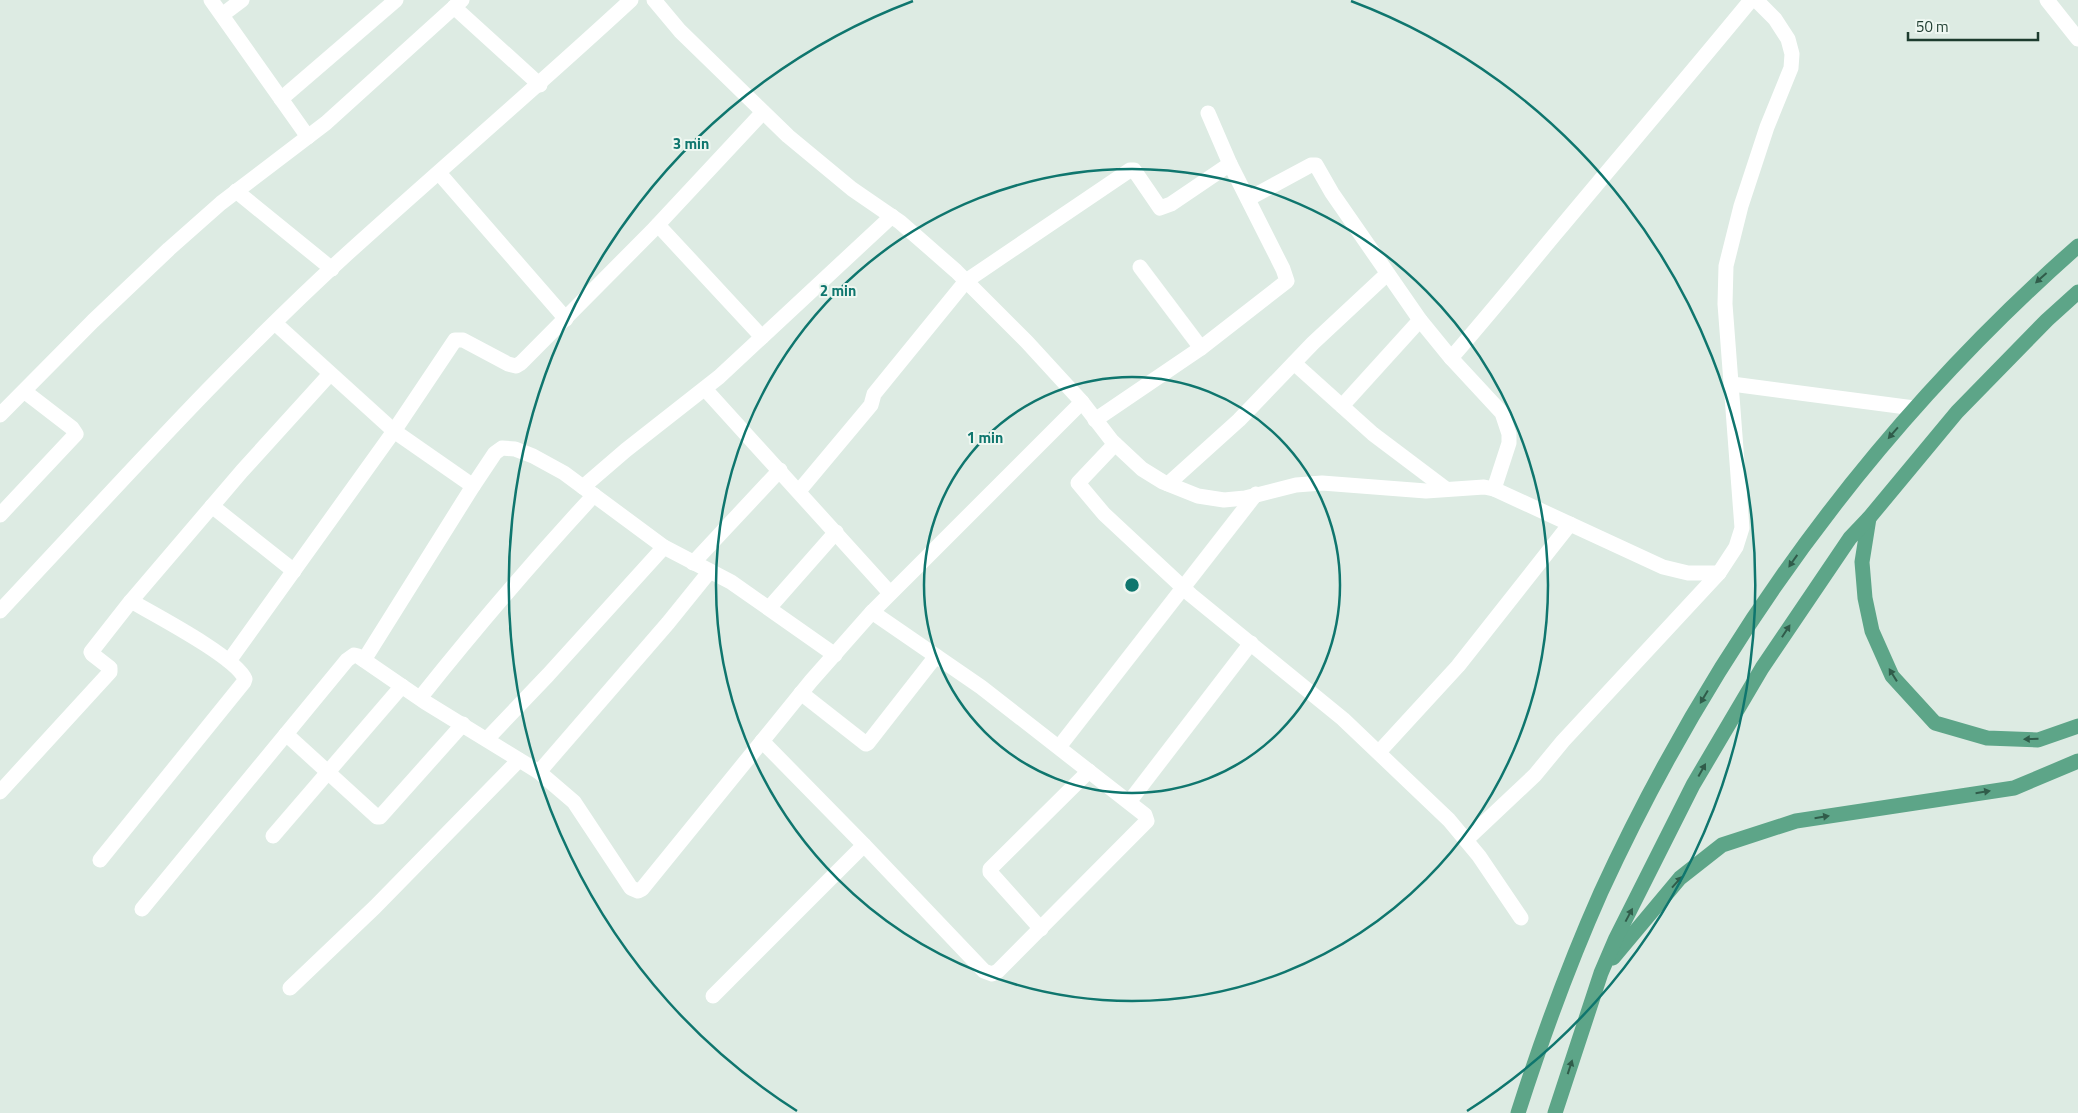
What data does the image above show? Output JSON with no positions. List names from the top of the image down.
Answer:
{
  "scale_bar": "50 m",
  "rings": ["3 min", "2 min", "1 min"]
}
